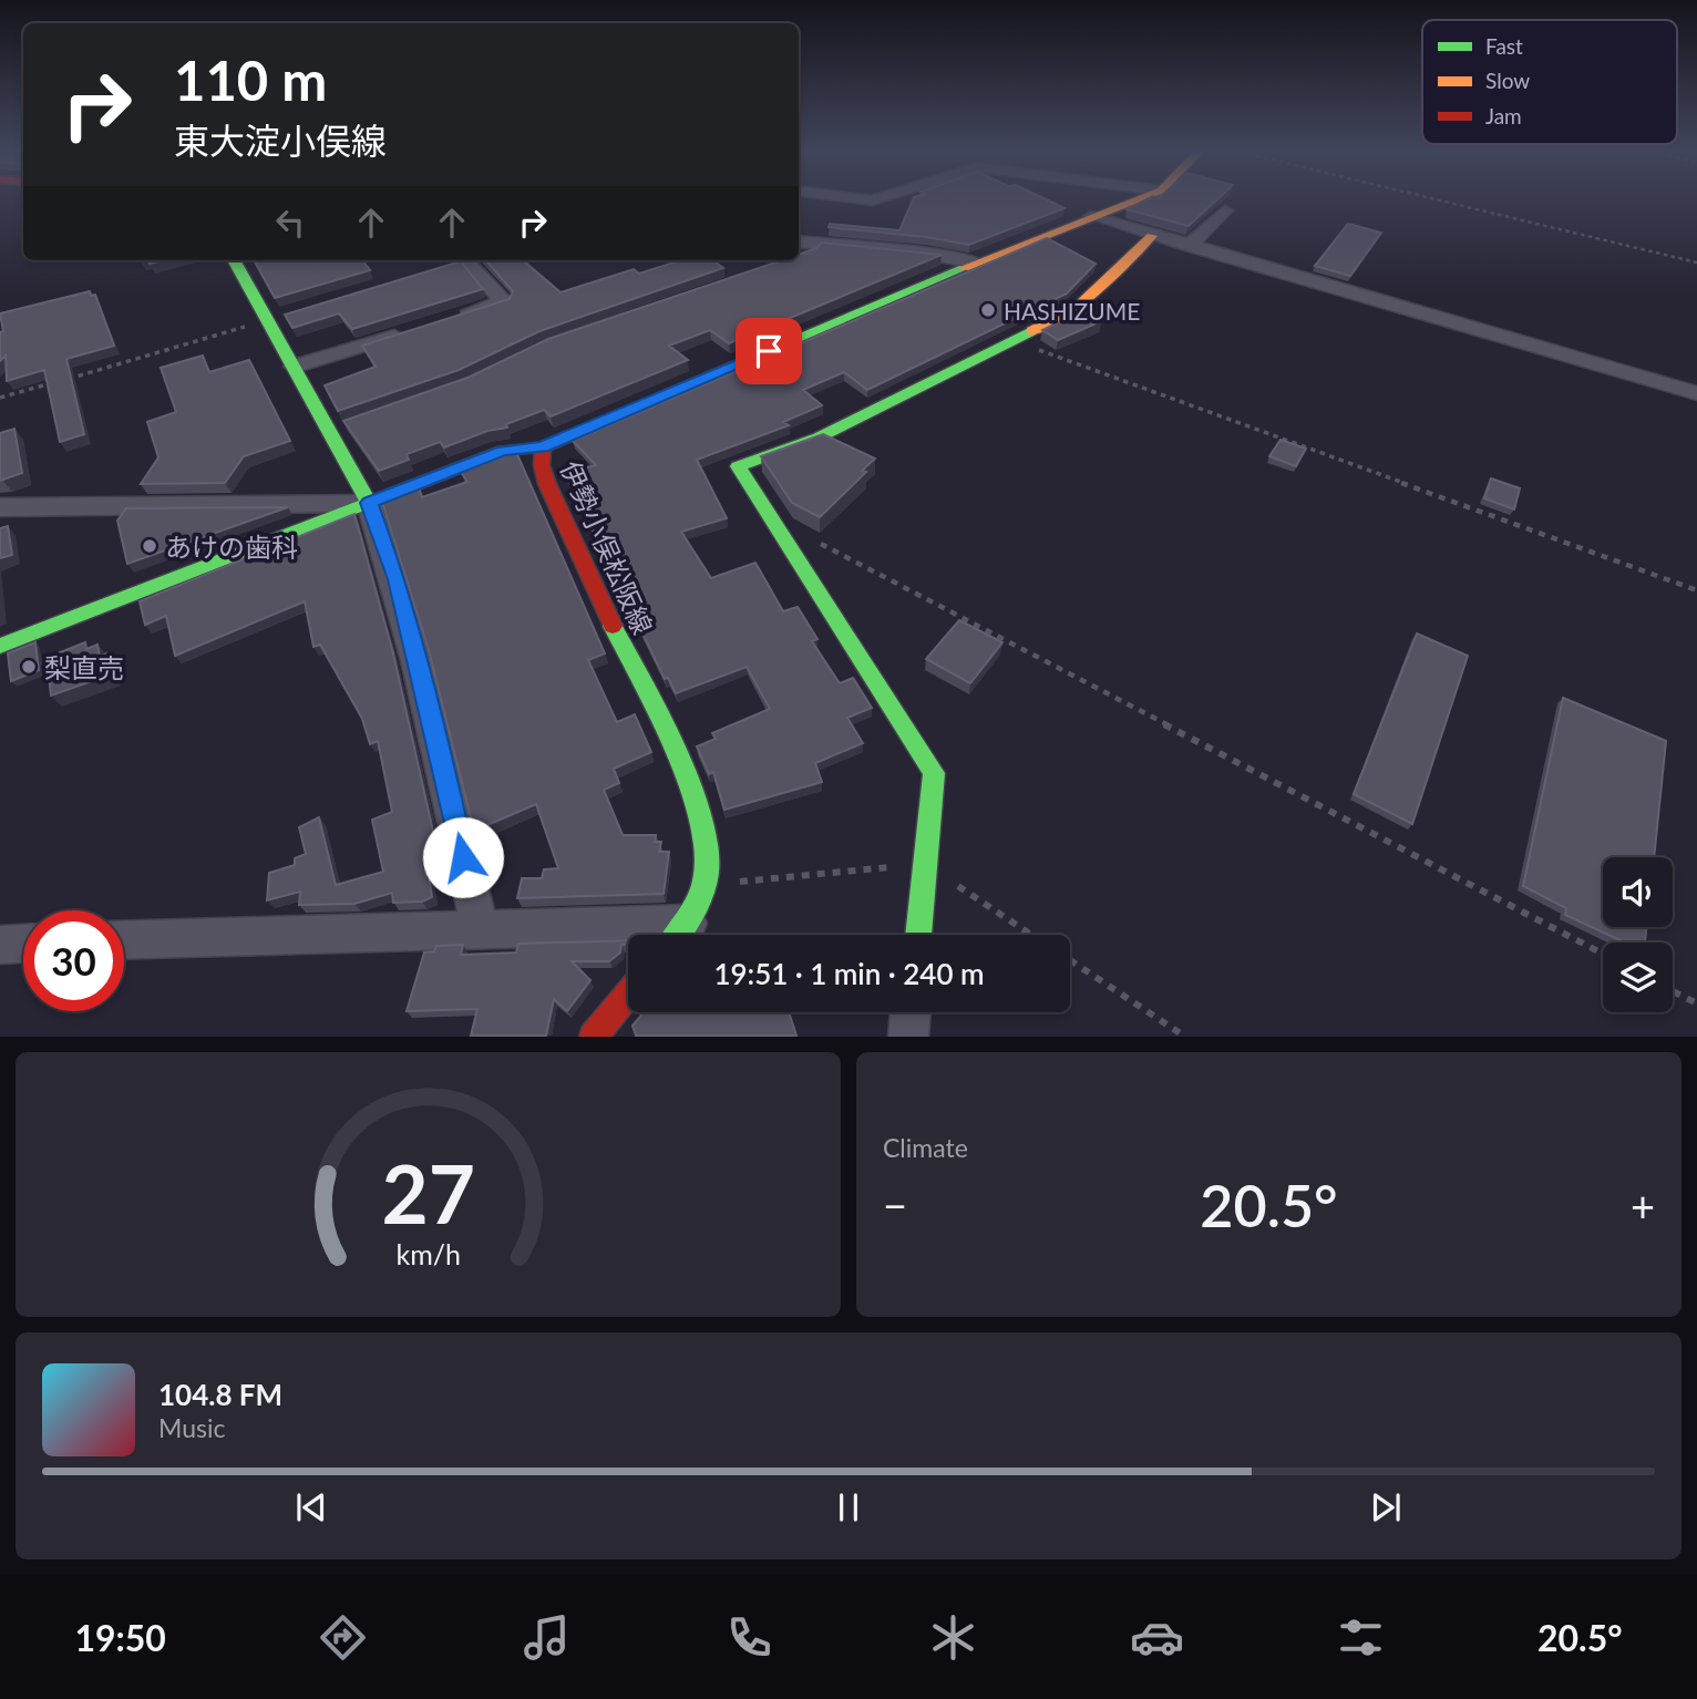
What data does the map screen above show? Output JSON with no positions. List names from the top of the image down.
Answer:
{
  "streets": {
    "main road": ["伊勢小俣松阪線"]
  },
  "places": ["HASHIZUME", "あけの歯科", "梨直売"],
  "legend": ["Fast", "Slow", "Jam"],
  "page": {
    "turn": ["110 m", "東大淀小俣線"],
    "limit": "30",
    "trip": "19:51 · 1 min · 240 m",
    "tile": "Climate",
    "heat": ["−", "20.5°", "+"],
    "song": ["104.8 FM", "Music"],
    "tabs": ["19:50", "20.5°"],
    "gauge": ["27", "km/h"]
  }
}
